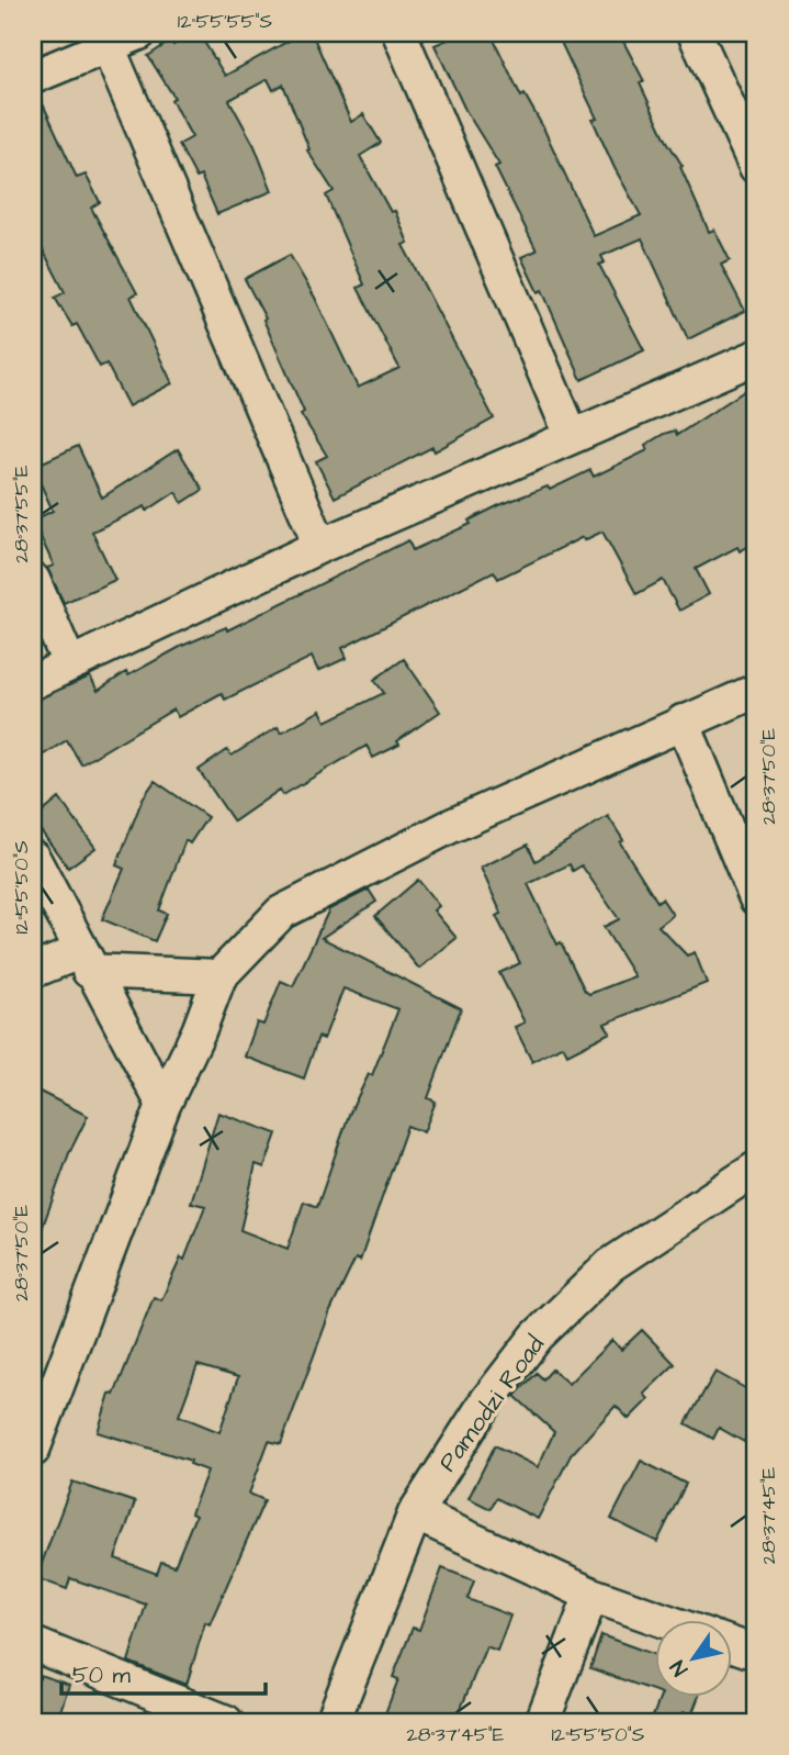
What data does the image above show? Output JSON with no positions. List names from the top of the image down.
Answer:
{
  "streets": {
    "street": ["Pamodzi Road"]
  },
  "scale_bar": "50 m",
  "north": "bottom left",
  "coordinates": [
    "12°55'55\"S",
    "28°37'55\"E",
    "28°37'50\"E",
    "12°55'50\"S",
    "28°37'45\"E"
  ]
}
